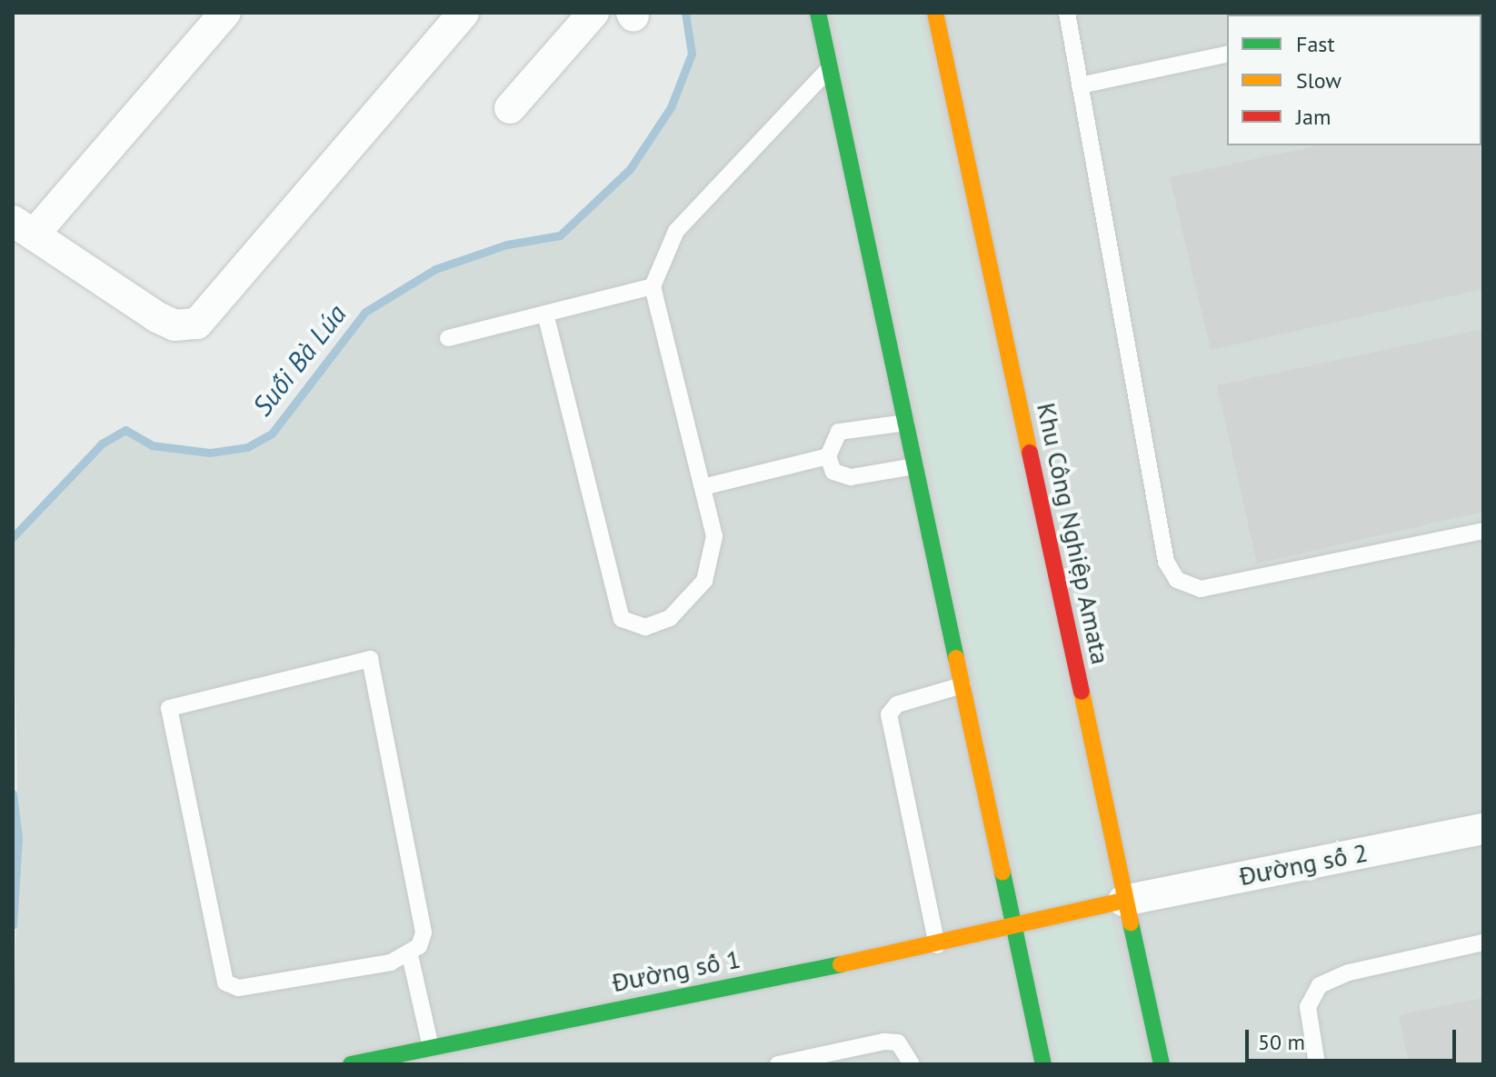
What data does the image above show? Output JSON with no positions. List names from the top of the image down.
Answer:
{
  "streets": {
    "street": ["Khu Công Nghiệp Amata", "Đường số 2", "Đường số 1"]
  },
  "crossings": [
    ["Khu Công Nghiệp Amata", "Đường số 2"],
    ["Khu Công Nghiệp Amata", "Đường số 1"],
    ["Đường số 2", "Đường số 1"]
  ],
  "water": ["Suối Bà Lúa"],
  "legend": ["Fast", "Slow", "Jam"],
  "scale_bar": "50 m"
}
